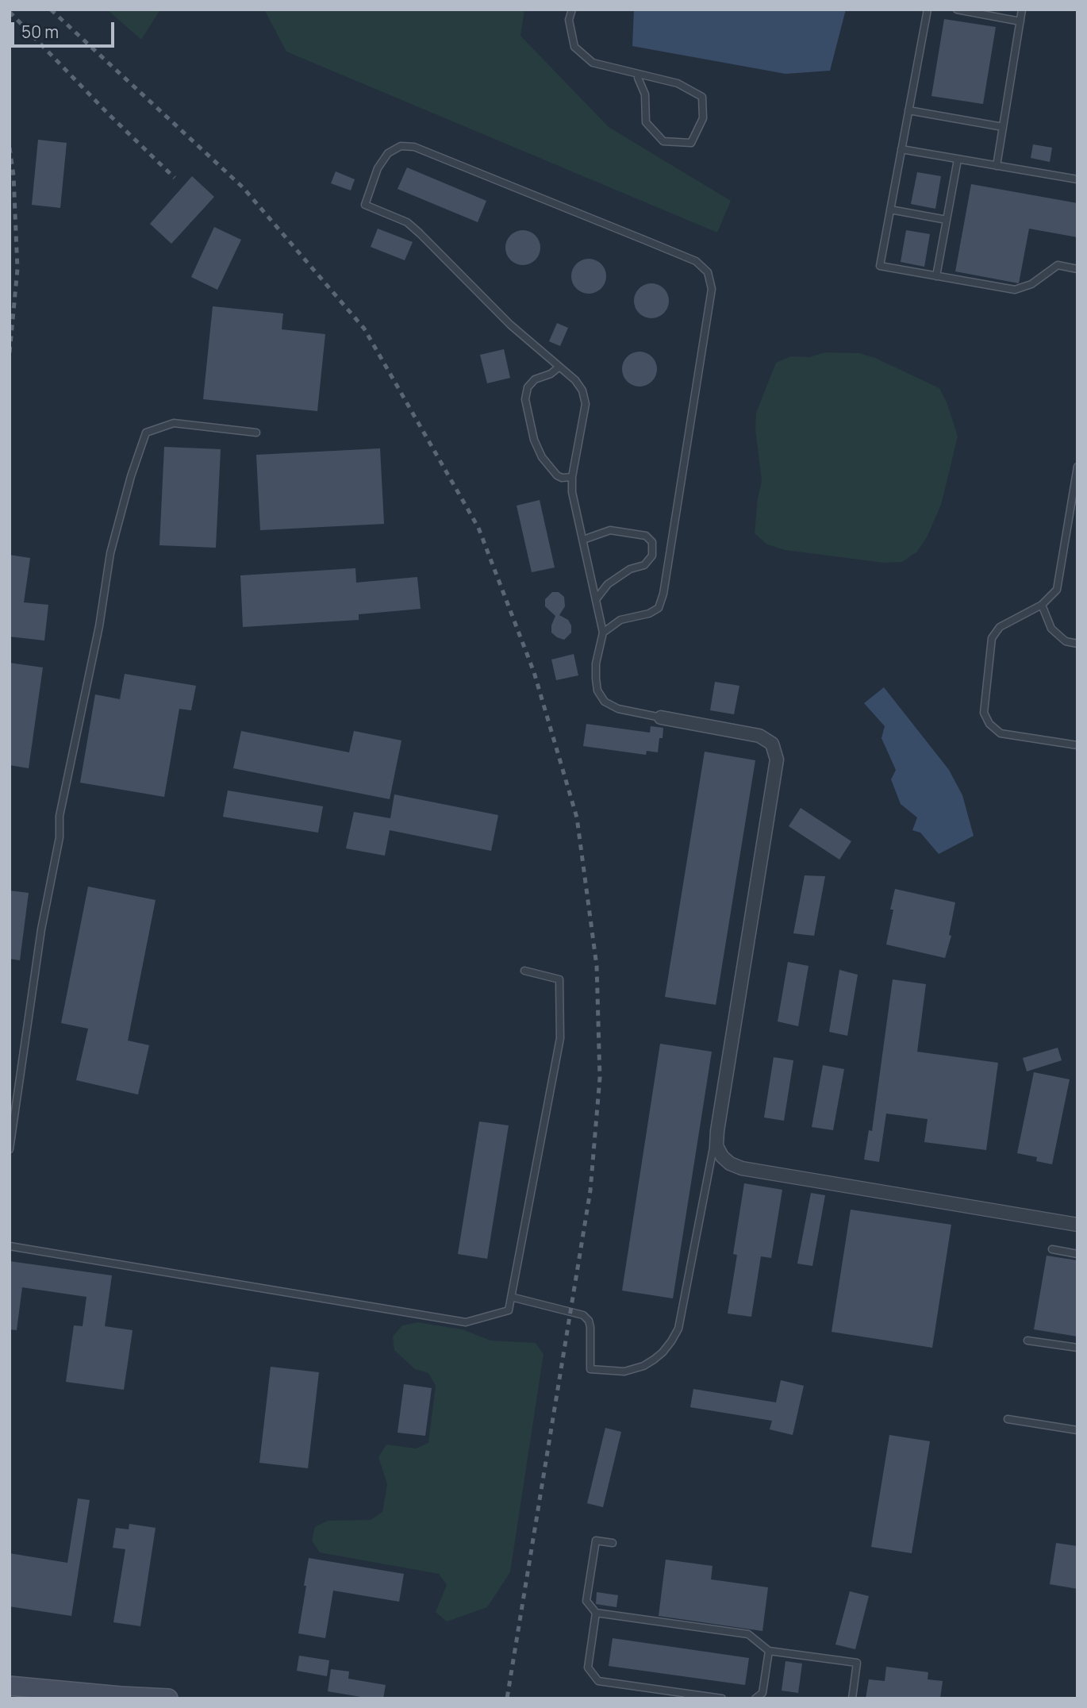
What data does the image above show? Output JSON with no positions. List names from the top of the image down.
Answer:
{
  "scale_bar": "50 m"
}
